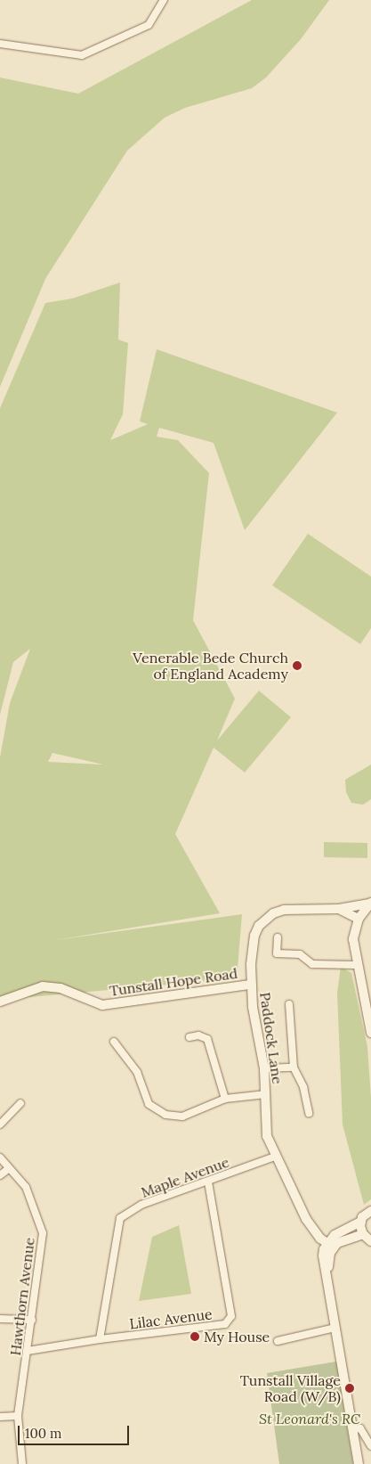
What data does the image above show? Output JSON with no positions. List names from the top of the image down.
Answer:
{
  "streets": {
    "street": [
      "Tunstall Hope Road",
      "Paddock Lane",
      "Maple Avenue",
      "Hawthorn Avenue",
      "Lilac Avenue"
    ]
  },
  "crossings": [
    ["Tunstall Hope Road", "Paddock Lane"],
    ["Paddock Lane", "Maple Avenue"],
    ["Maple Avenue", "Lilac Avenue"],
    ["Hawthorn Avenue", "Lilac Avenue"]
  ],
  "parks": ["St Leonard's RC"],
  "places": ["Venerable Bede Church of England Academy", "My House", "Tunstall Village Road (W/B)"],
  "scale_bar": "100 m"
}
